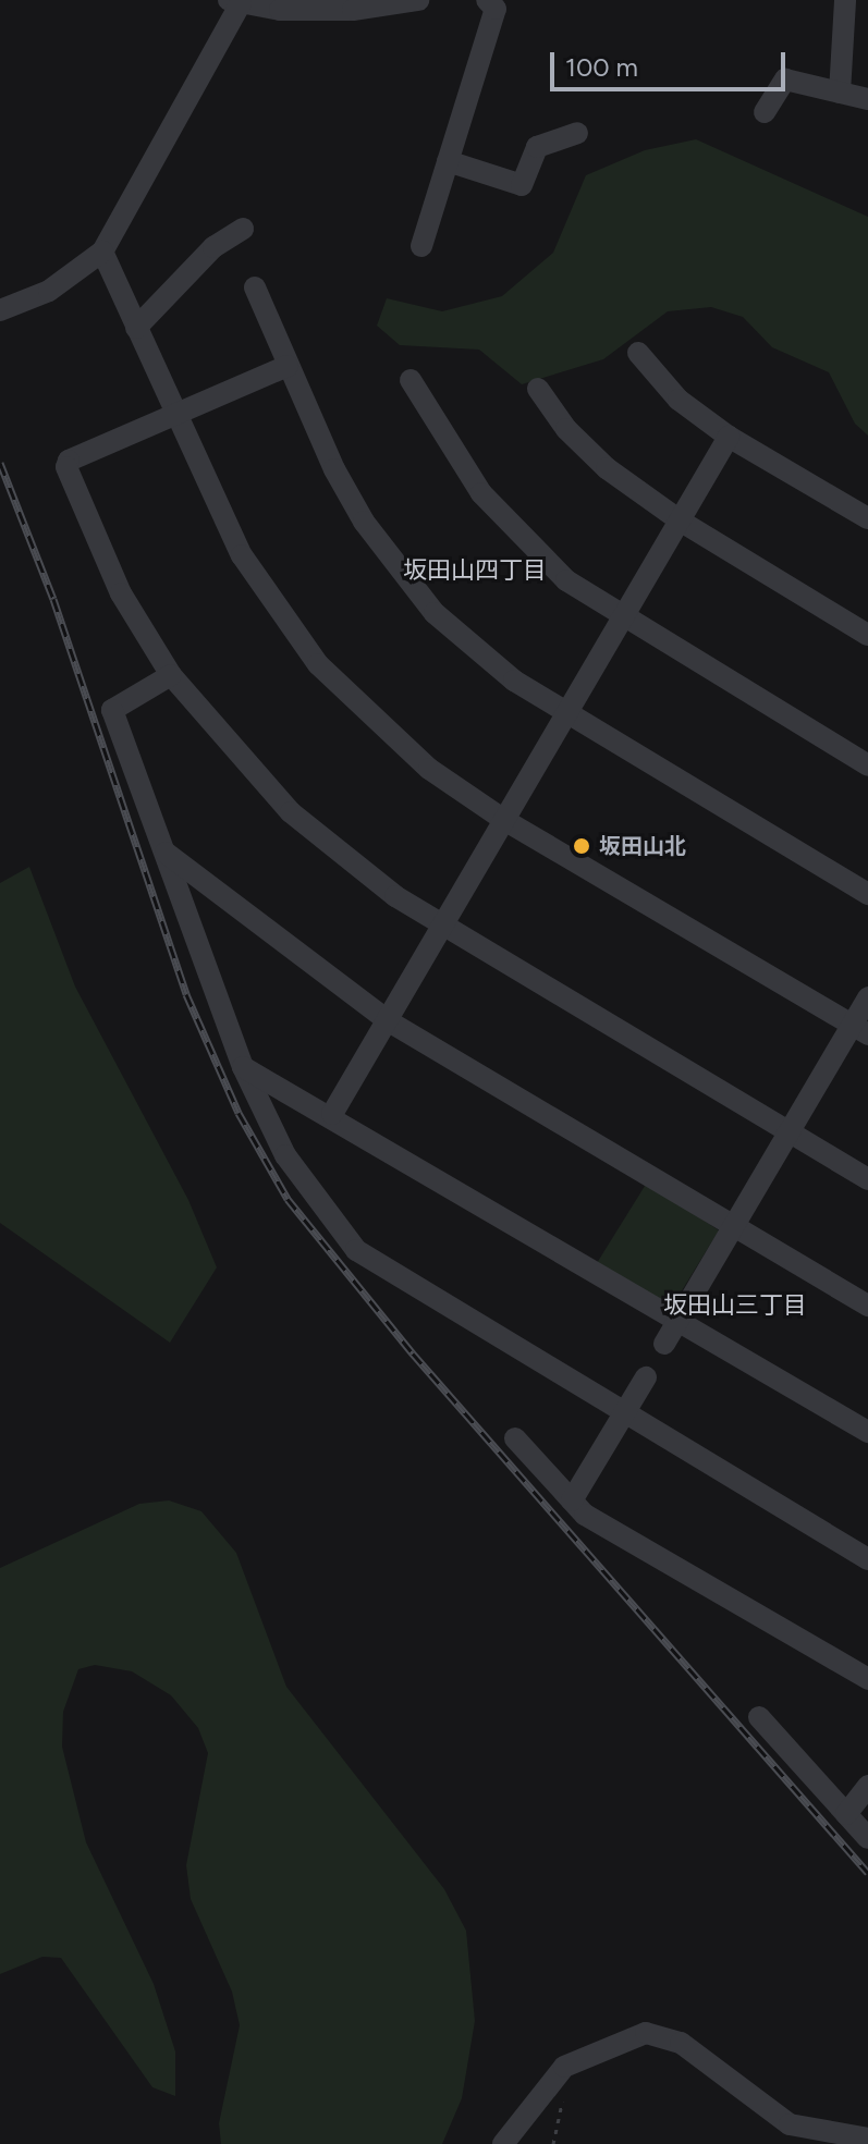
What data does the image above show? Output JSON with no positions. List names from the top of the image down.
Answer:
{
  "districts": ["坂田山四丁目", "坂田山三丁目"],
  "places": ["坂田山北"],
  "scale_bar": "100 m"
}
